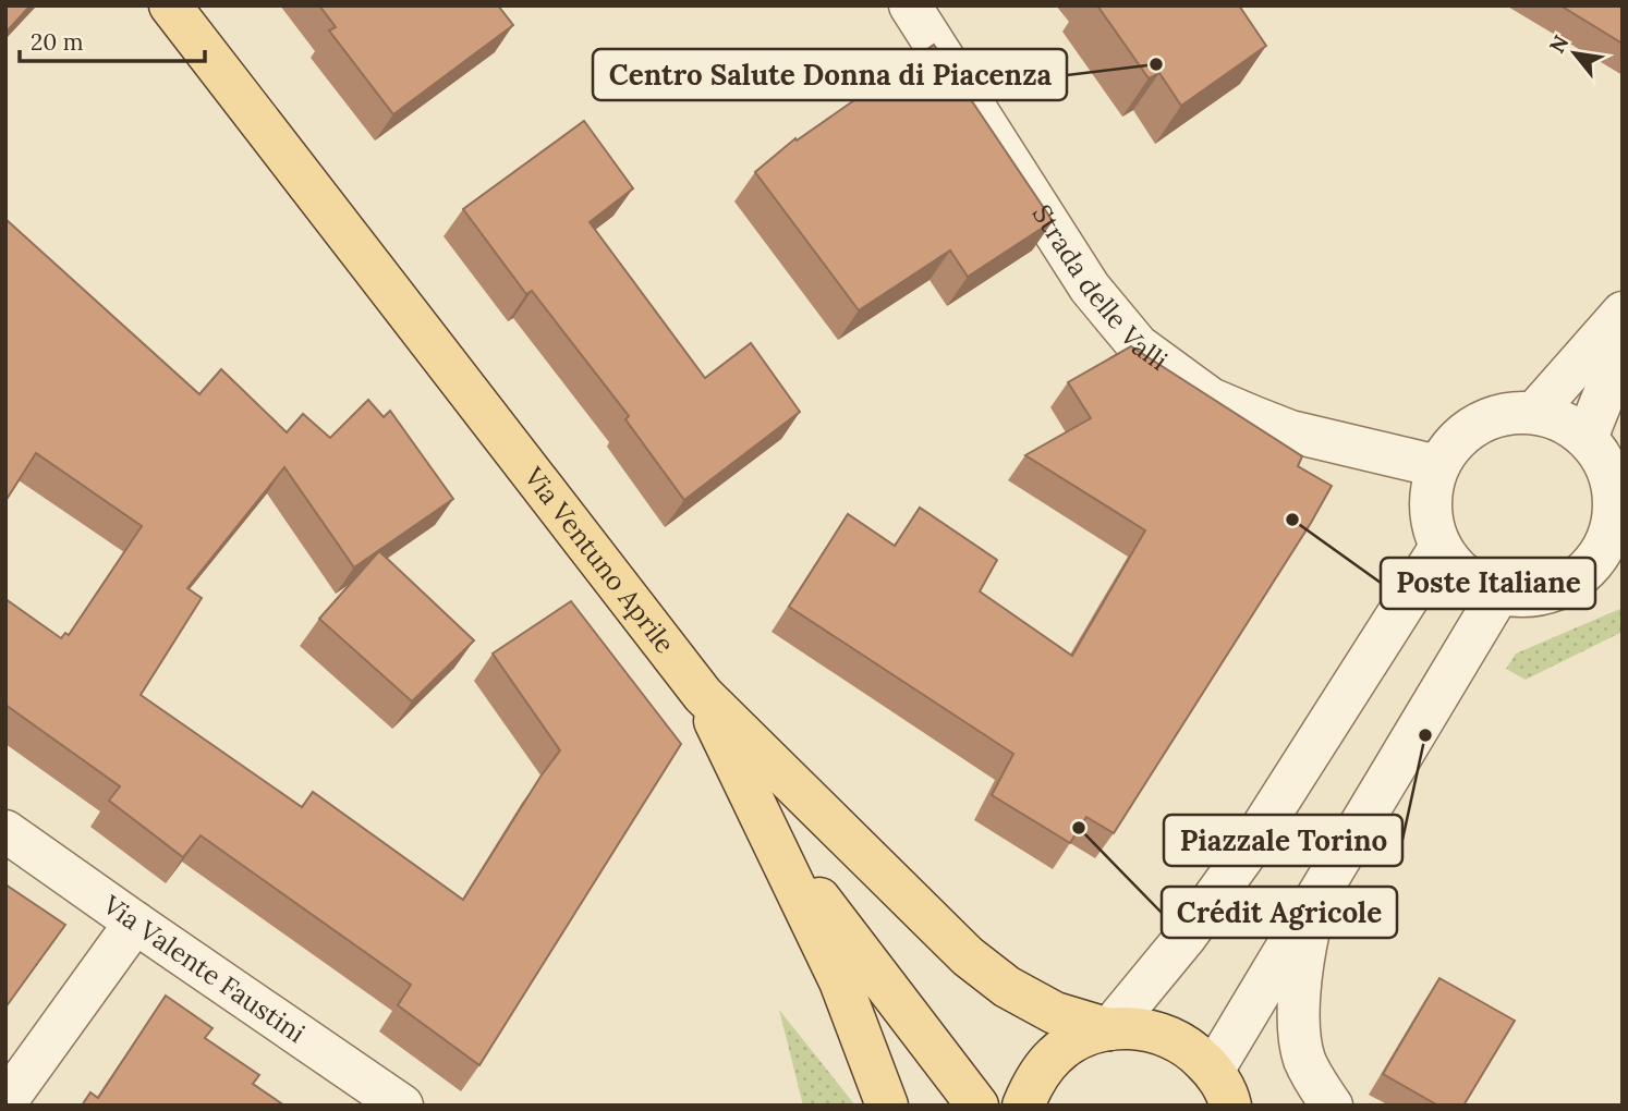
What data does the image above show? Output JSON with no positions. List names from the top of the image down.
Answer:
{
  "streets": {
    "main road": ["Via Ventuno Aprile"],
    "street": ["Strada delle Valli", "Via Valente Faustini"]
  },
  "places": [
    "Centro Salute Donna di Piacenza",
    "Poste Italiane",
    "Piazzale Torino",
    "Crédit Agricole"
  ],
  "scale_bar": "20 m",
  "north": "top left"
}
